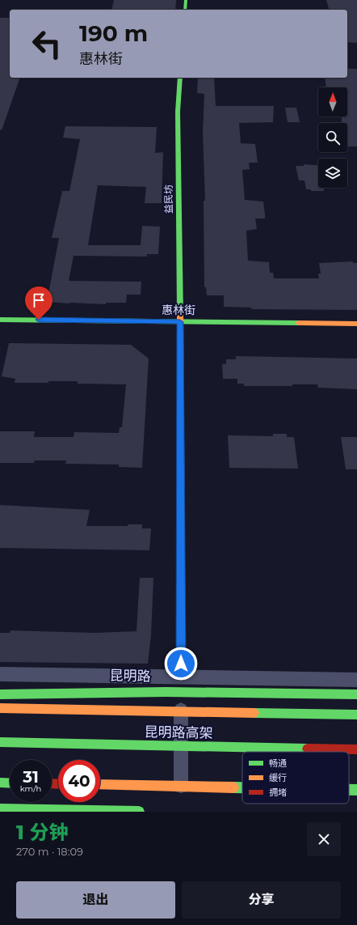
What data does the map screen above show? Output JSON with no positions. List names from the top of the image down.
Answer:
{
  "streets": {
    "main road": ["益民坊", "惠林街", "昆明路高架"],
    "street": ["昆明路"]
  },
  "crossings": [
    ["益民坊", "惠林街"],
    ["益民坊", "昆明路"]
  ],
  "legend": ["畅通", "缓行", "拥堵"],
  "north": "top",
  "page": {
    "turn": ["190 m", "惠林街"],
    "speed": "31 km/h",
    "limit": "40",
    "heading": ["1 分钟", "270 m · 18:09"],
    "buttons": ["退出", "分享"]
  }
}
